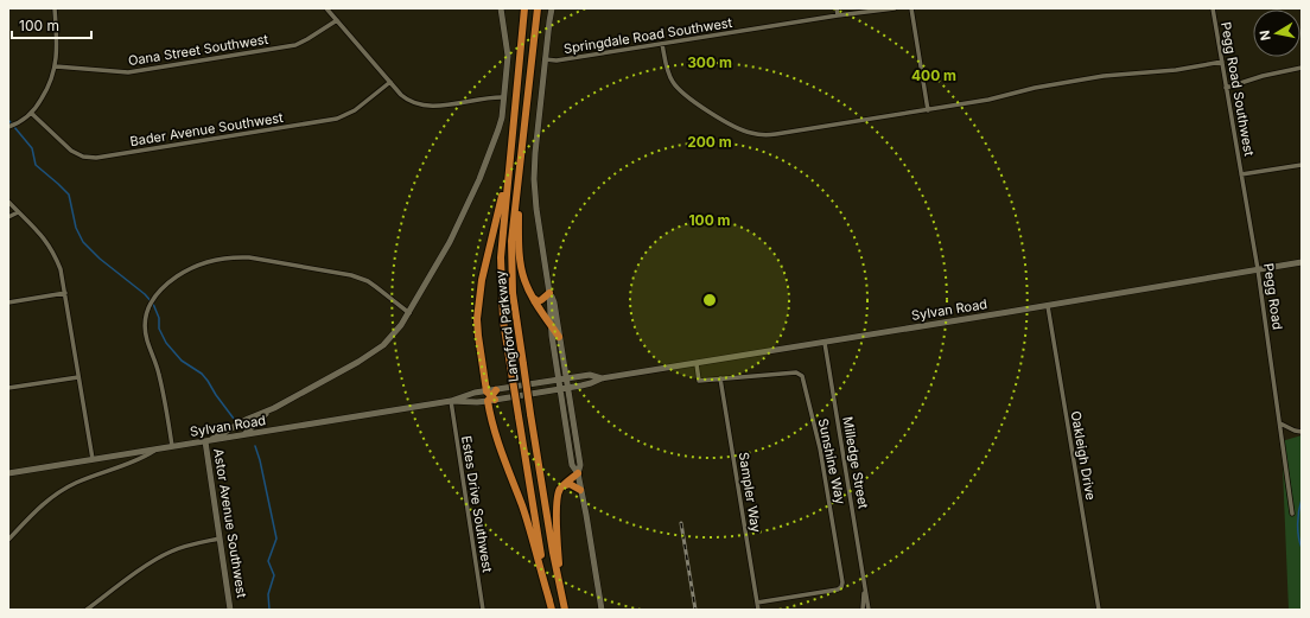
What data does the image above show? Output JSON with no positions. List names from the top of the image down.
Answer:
{
  "streets": {
    "highway": ["Langford Parkway"],
    "street": [
      "Springdale Road Southwest",
      "Oana Street Southwest",
      "Pegg Road Southwest",
      "Bader Avenue Southwest",
      "Pegg Road",
      "Sylvan Road",
      "Oakleigh Drive",
      "Sunshine Way",
      "Milledge Street",
      "Sampler Way",
      "Estes Drive Southwest",
      "Astor Avenue Southwest"
    ]
  },
  "crossings": [
    ["Pegg Road Southwest", "Pegg Road"],
    ["Pegg Road", "Sylvan Road"],
    ["Sylvan Road", "Oakleigh Drive"],
    ["Sylvan Road", "Sunshine Way"],
    ["Sylvan Road", "Milledge Street"],
    ["Sylvan Road", "Estes Drive Southwest"],
    ["Sylvan Road", "Astor Avenue Southwest"],
    ["Sunshine Way", "Sampler Way"]
  ],
  "scale_bar": "100 m",
  "north": "left",
  "rings": [
    "300 m",
    "400 m",
    "200 m",
    "100 m"
  ]
}
